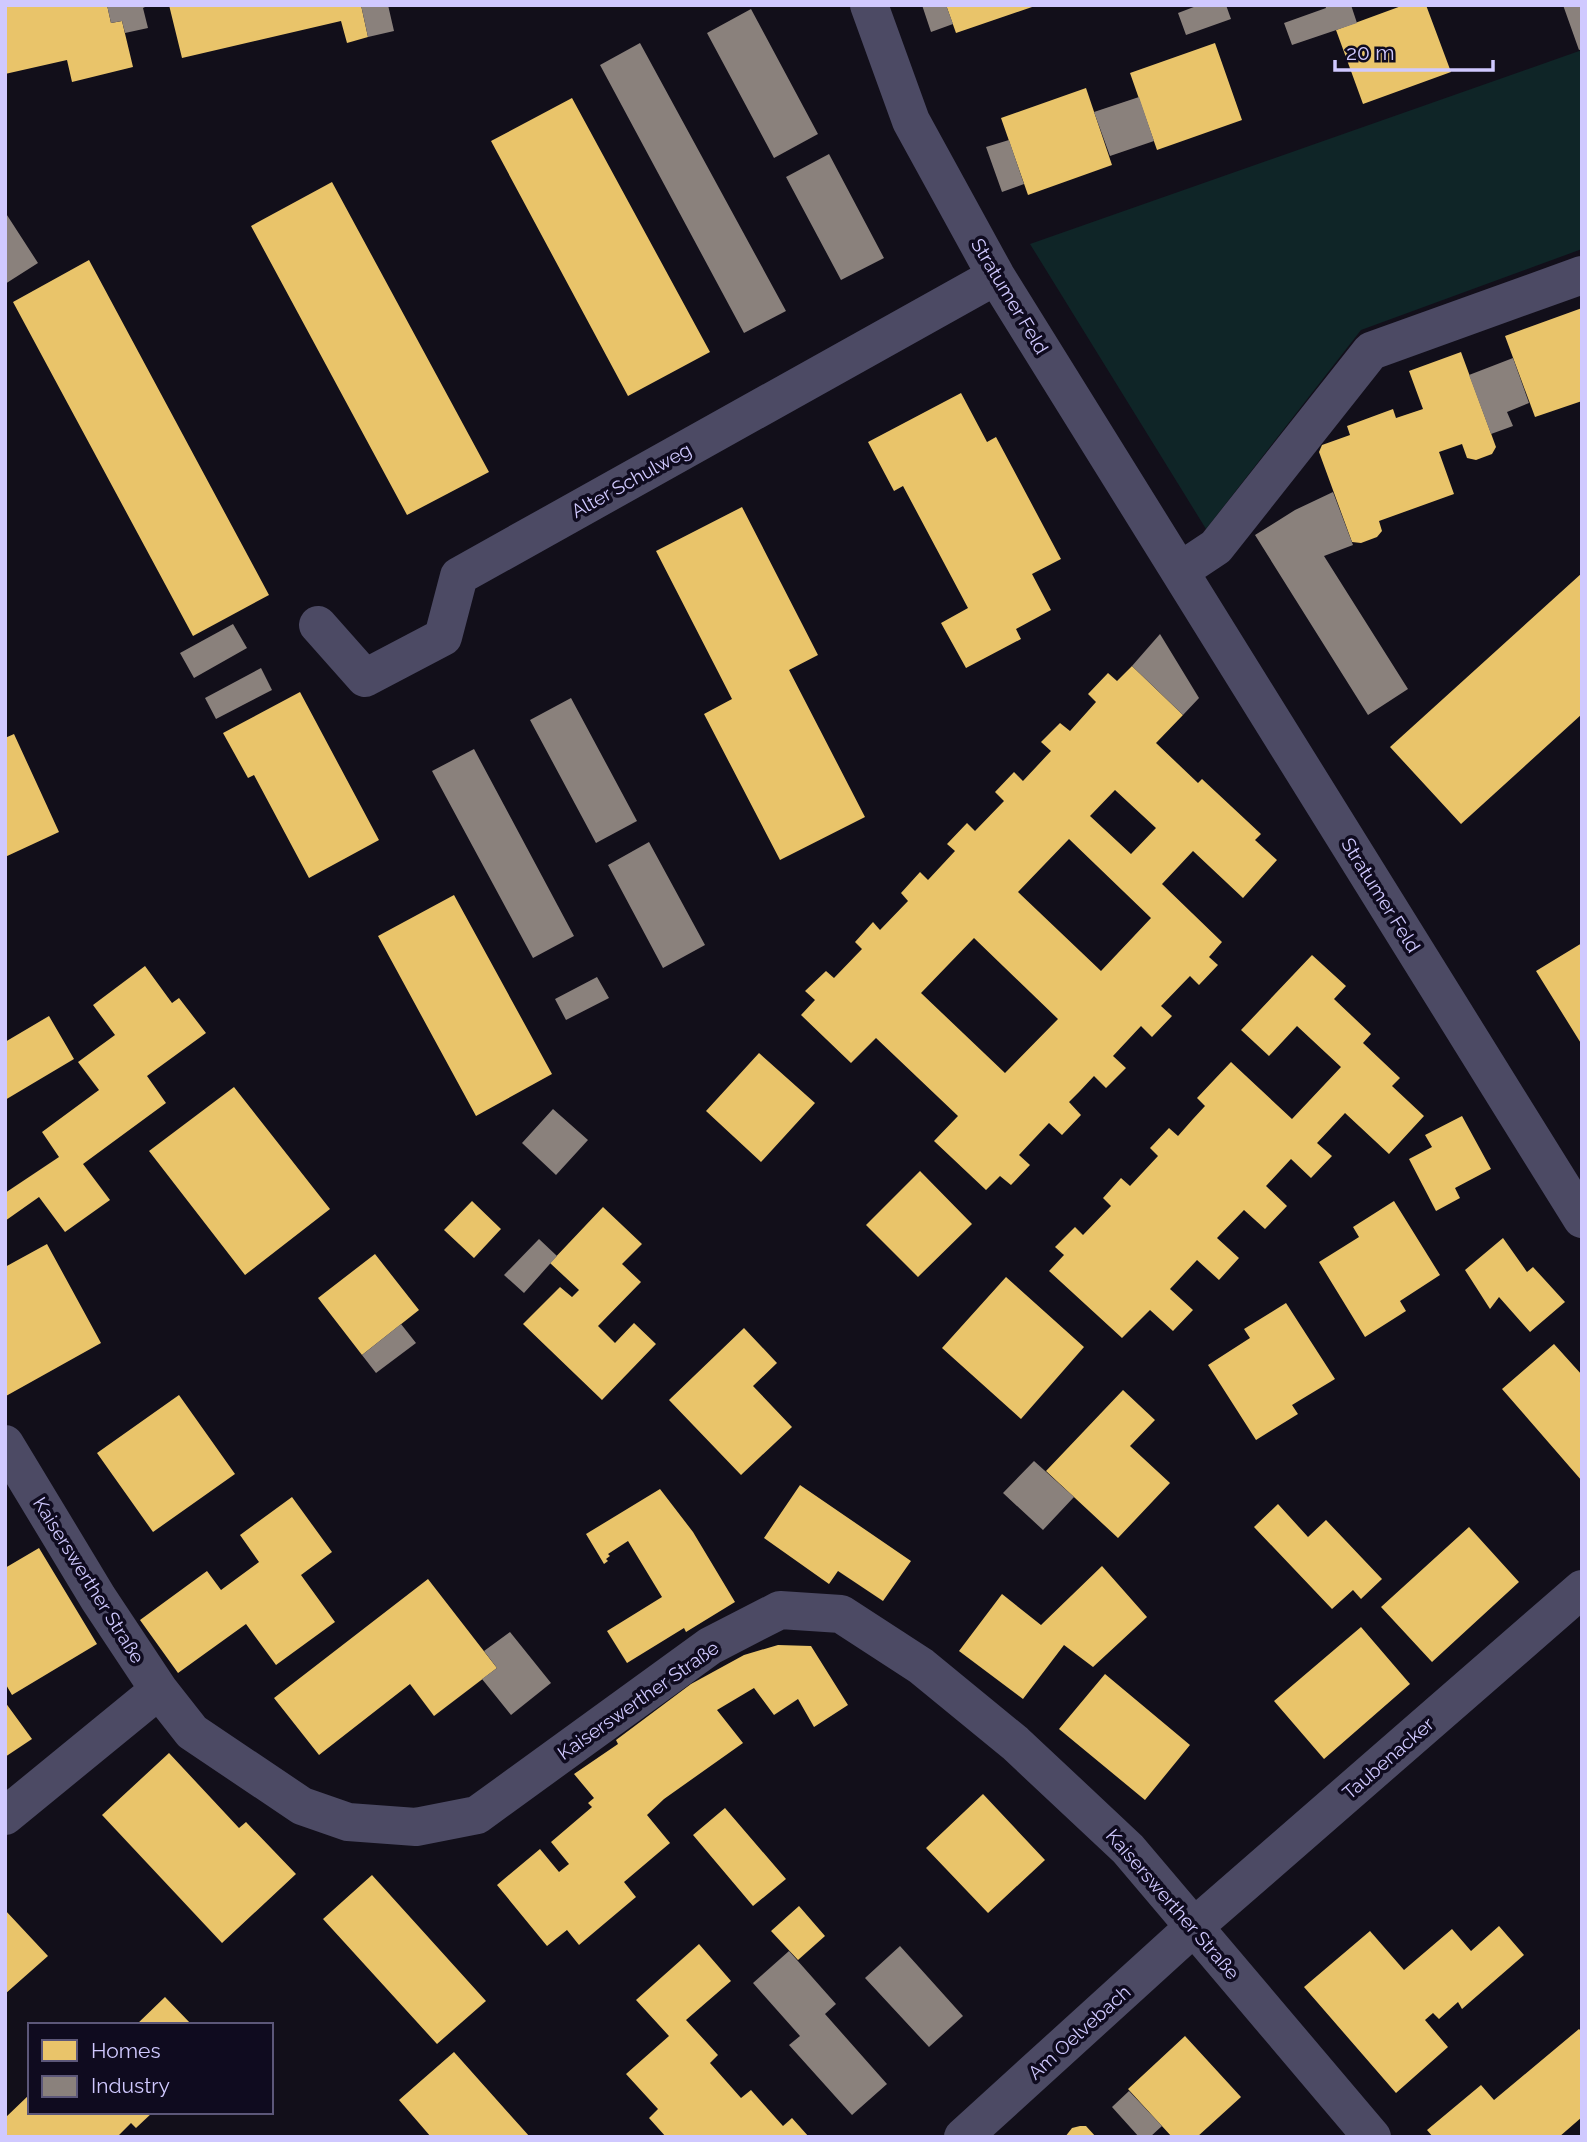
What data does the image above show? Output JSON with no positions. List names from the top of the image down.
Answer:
{
  "streets": {
    "street": [
      "Stratumer Feld",
      "Alter Schulweg",
      "Kaiserswerther Straße",
      "Taubenacker",
      "Am Oelvebach"
    ]
  },
  "crossings": [
    ["Stratumer Feld", "Alter Schulweg"],
    ["Kaiserswerther Straße", "Taubenacker"],
    ["Kaiserswerther Straße", "Am Oelvebach"],
    ["Taubenacker", "Am Oelvebach"]
  ],
  "legend": ["Homes", "Industry"],
  "scale_bar": "20 m"
}
